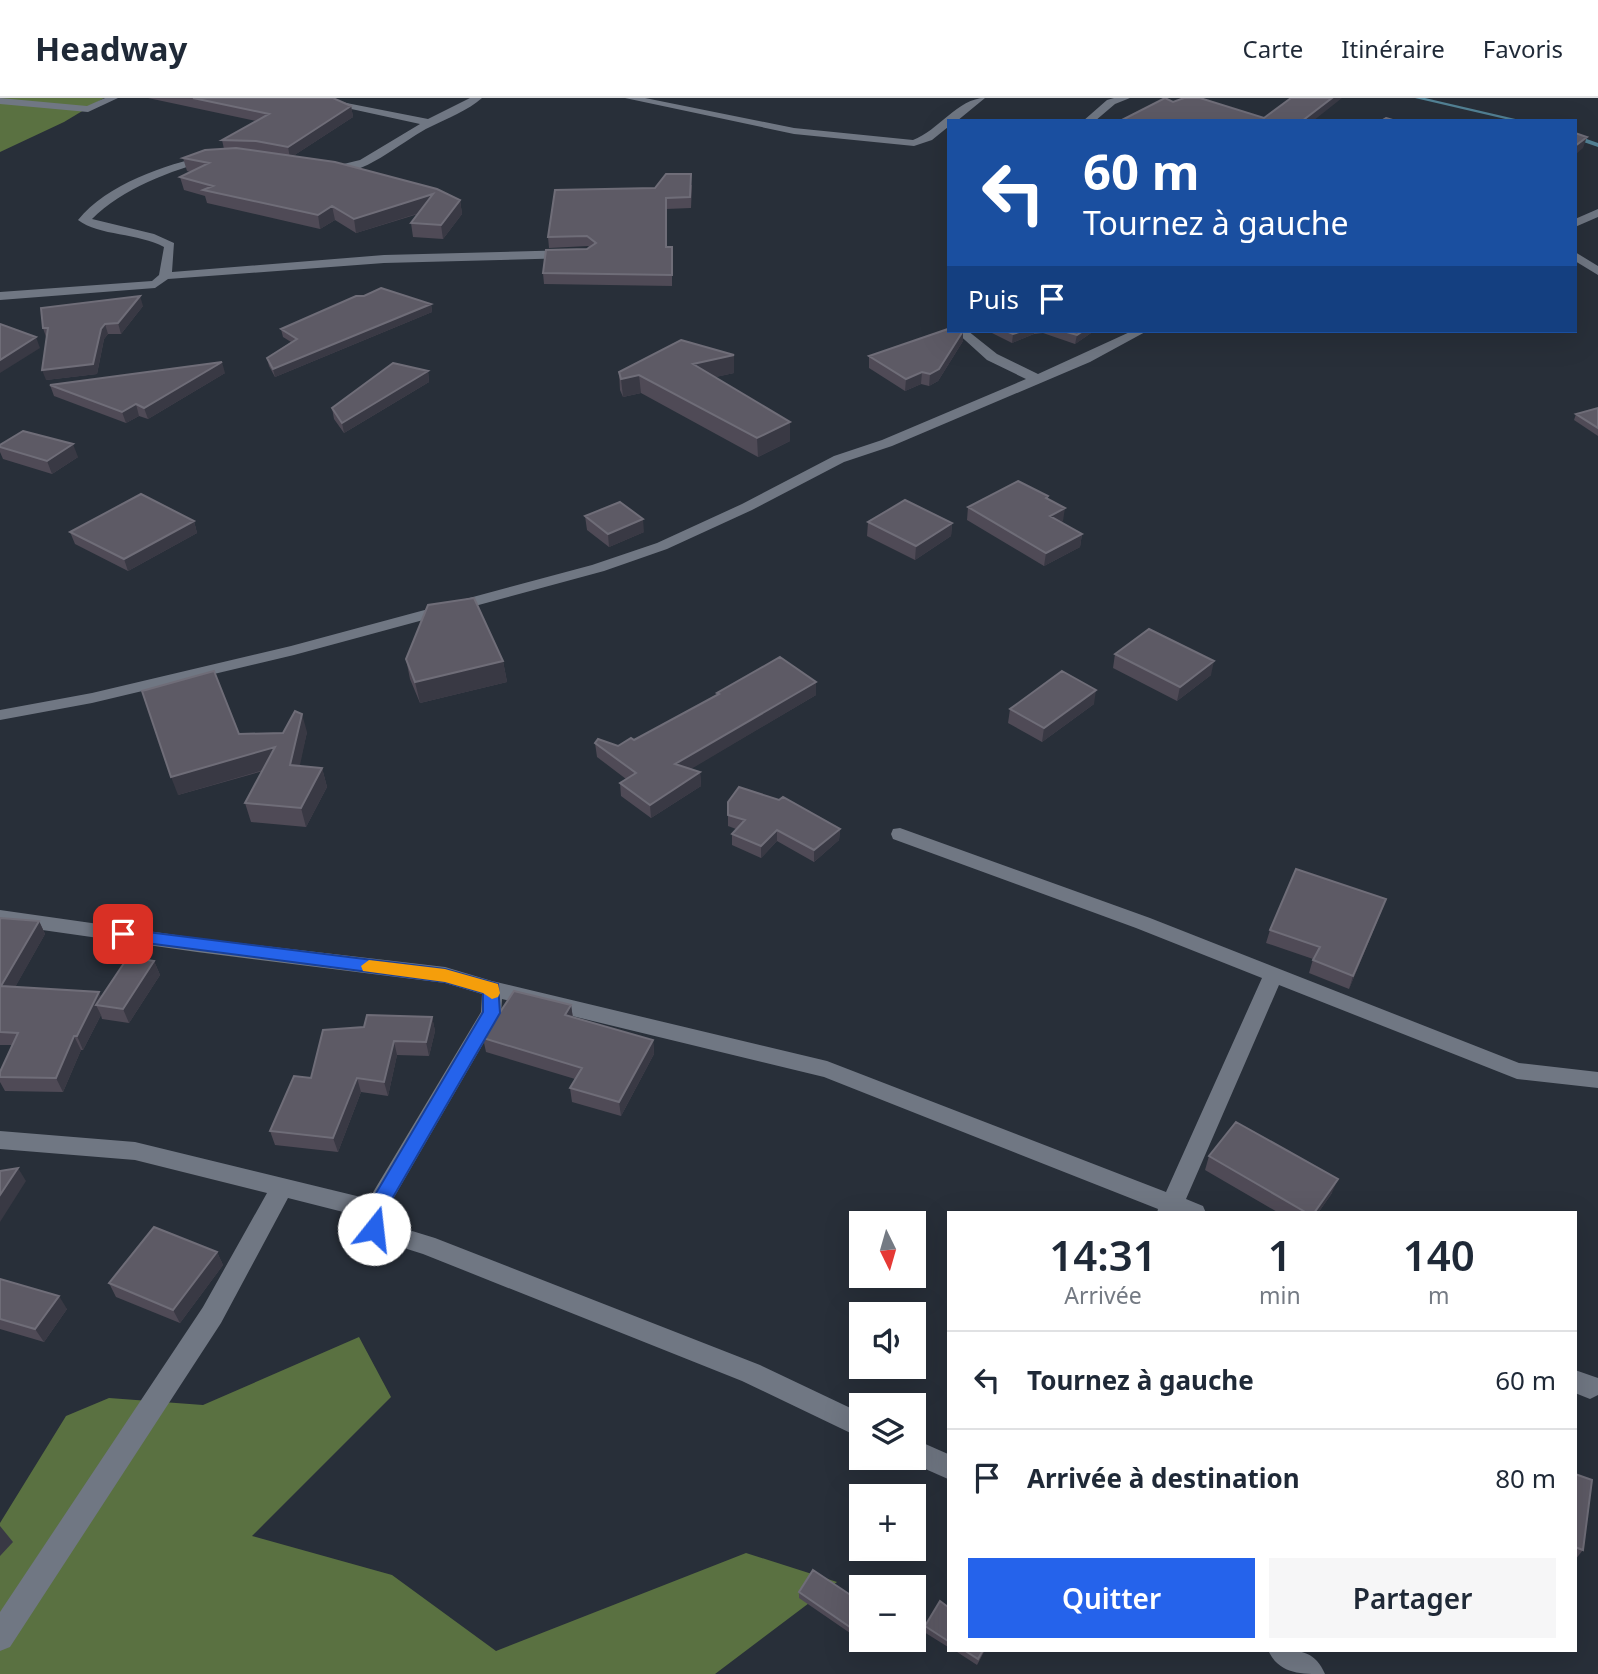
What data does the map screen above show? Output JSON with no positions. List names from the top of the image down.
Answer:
{
  "north": "bottom",
  "page": {
    "header": "Headway",
    "nav": ["Carte", "Itinéraire", "Favoris"],
    "turn": ["60 m", "Tournez à gauche"],
    "then": "Puis",
    "map_buttons": ["+", "−"],
    "eta": [
      "14:31",
      "Arrivée",
      "1",
      "min",
      "140",
      "m"
    ],
    "list": [
      {
        "name": "Tournez à gauche",
        "value": "60 m"
      },
      {
        "name": "Arrivée à destination",
        "value": "80 m"
      }
    ],
    "buttons": ["Quitter", "Partager"]
  }
}
